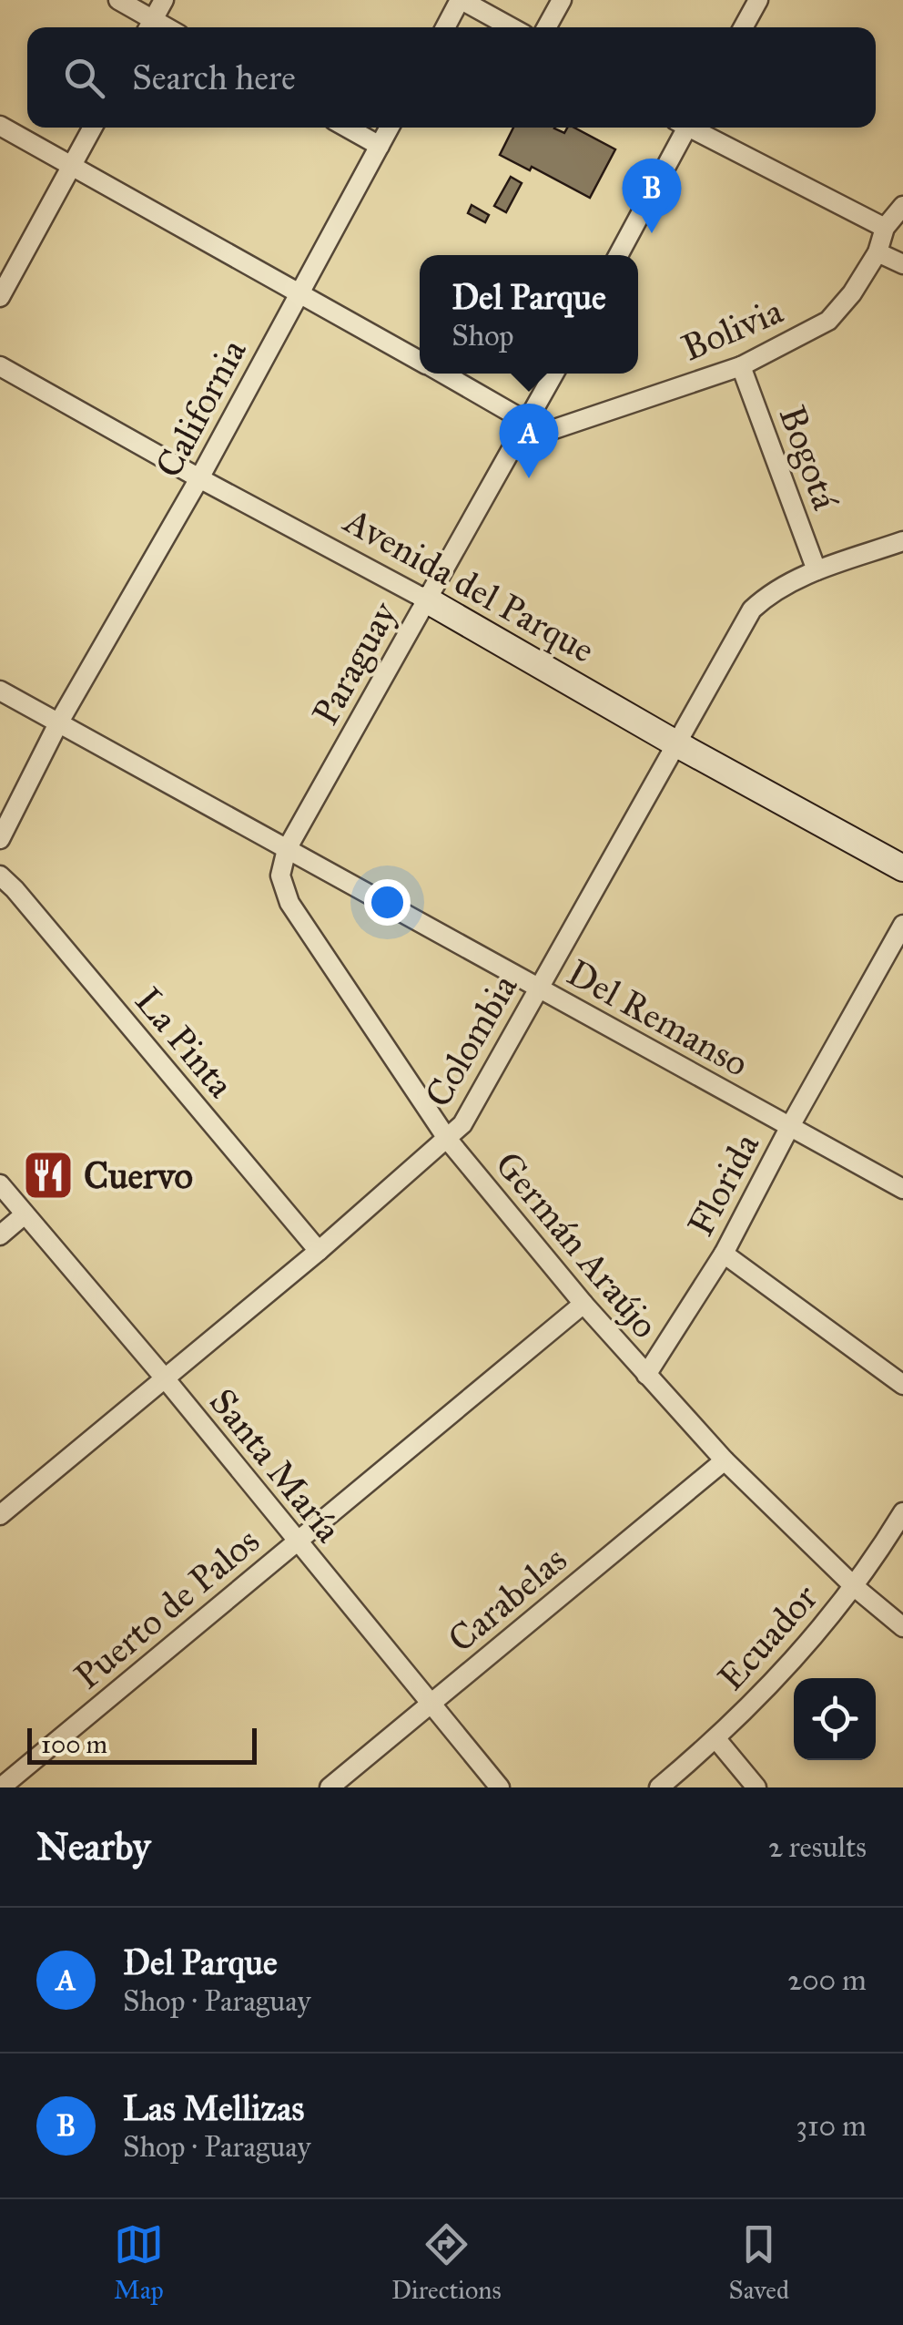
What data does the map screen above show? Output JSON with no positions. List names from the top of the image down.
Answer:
{
  "streets": {
    "street": [
      "Bolivia",
      "California",
      "Bogotá",
      "Avenida del Parque",
      "Paraguay",
      "Del Remanso",
      "Colombia",
      "La Pinta",
      "Florida",
      "Germán Araújo",
      "Santa María",
      "Carabelas",
      "Puerto de Palos",
      "Ecuador"
    ]
  },
  "crossings": [
    ["Bolivia", "Bogotá"],
    ["Bolivia", "Paraguay"],
    ["California", "Avenida del Parque"],
    ["California", "Del Remanso"],
    ["Bogotá", "Colombia"],
    ["Avenida del Parque", "Paraguay"],
    ["Avenida del Parque", "Colombia"],
    ["Paraguay", "Del Remanso"],
    ["Paraguay", "Germán Araújo"],
    ["Del Remanso", "Colombia"],
    ["Del Remanso", "Florida"],
    ["Del Remanso", "Germán Araújo"],
    ["Colombia", "La Pinta"],
    ["Colombia", "Germán Araújo"],
    ["Colombia", "Santa María"],
    ["Florida", "Germán Araújo"],
    ["Germán Araújo", "Carabelas"],
    ["Germán Araújo", "Puerto de Palos"],
    ["Germán Araújo", "Ecuador"],
    ["Santa María", "Carabelas"],
    ["Santa María", "Puerto de Palos"]
  ],
  "places": {
    "restaurant": ["Cuervo"]
  },
  "scale_bar": "100 m",
  "page": {
    "search": "Search here",
    "pins": ["B", "A"],
    "popup": ["Del Parque", "Shop"],
    "scale": "100 m",
    "heading": ["Nearby", "2 results"],
    "list": [
      {
        "mark": "A",
        "name": "Del Parque",
        "note": "Shop · Paraguay",
        "value": "200 m"
      },
      {
        "mark": "B",
        "name": "Las Mellizas",
        "note": "Shop · Paraguay",
        "value": "310 m"
      }
    ],
    "nav": ["Map", "Directions", "Saved"]
  }
}
